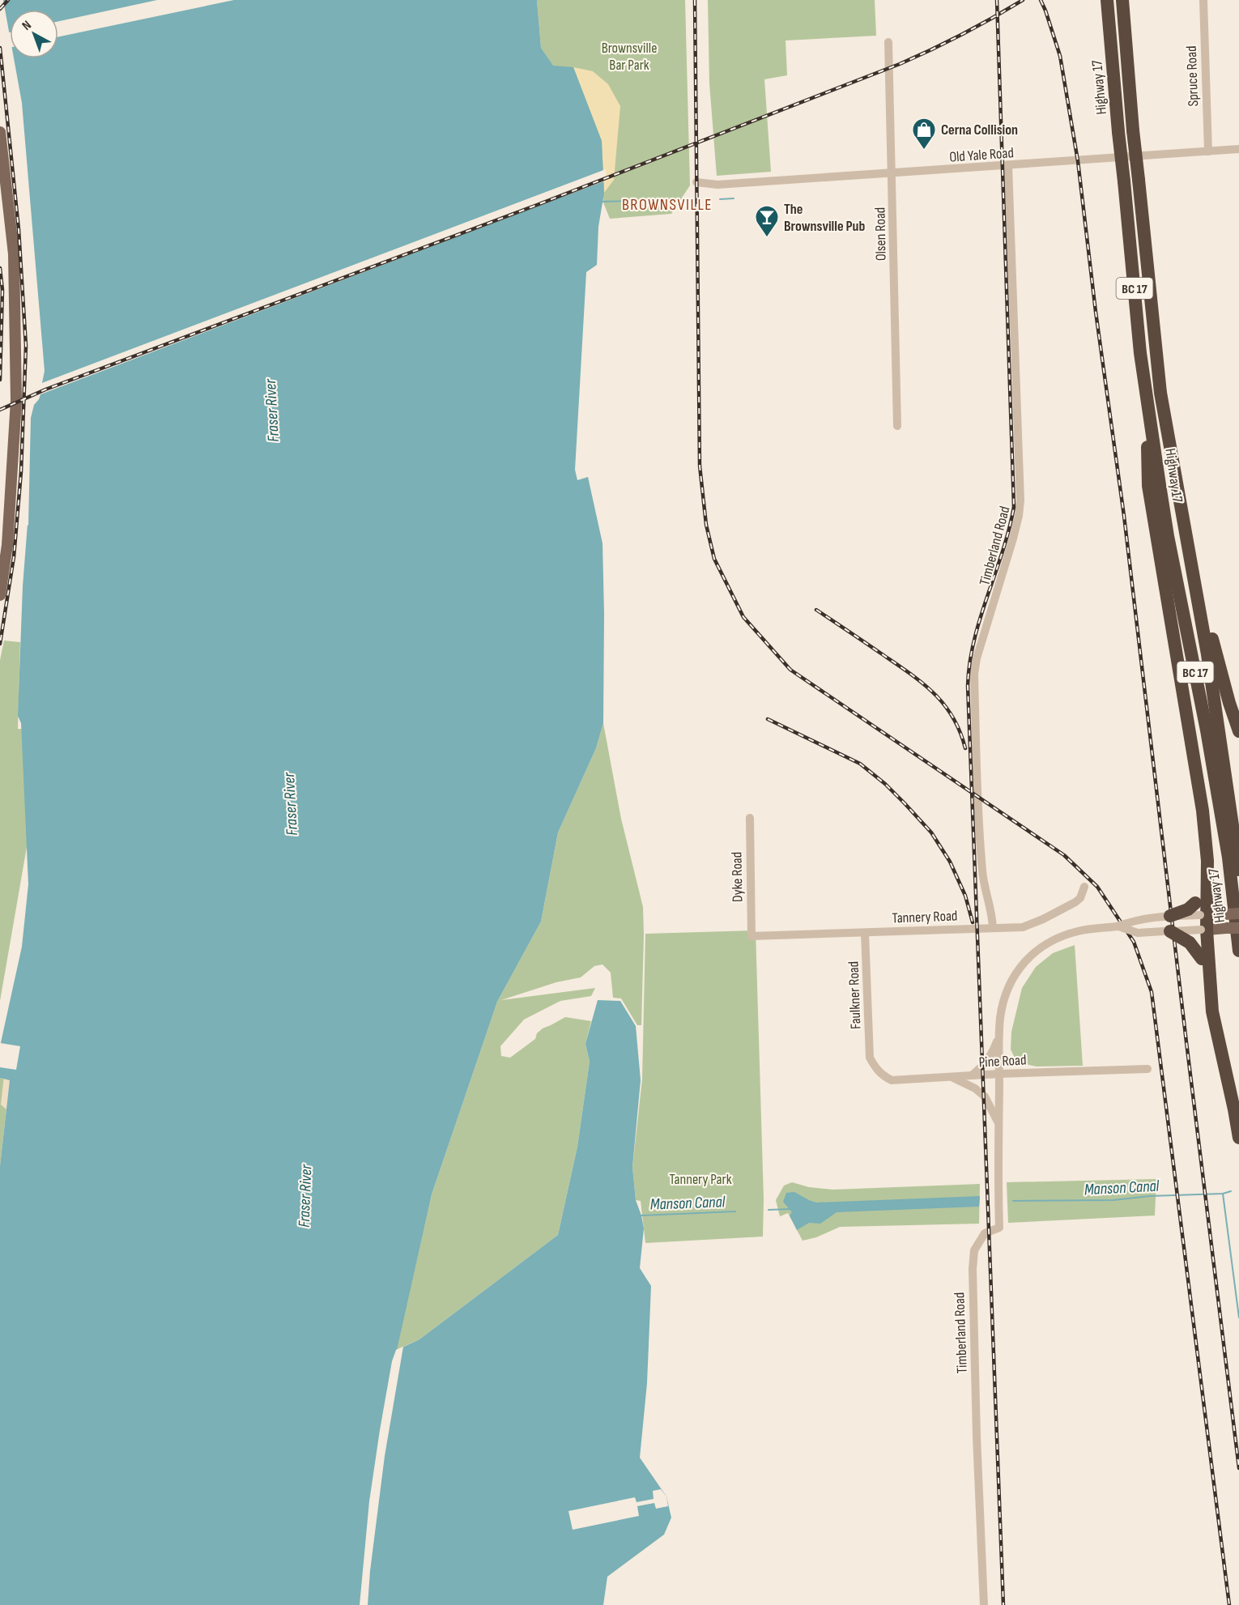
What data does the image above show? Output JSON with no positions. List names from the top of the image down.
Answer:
{
  "streets": {
    "highway": ["Highway 17", "BC 17"],
    "street": [
      "Spruce Road",
      "Old Yale Road",
      "Olsen Road",
      "Timberland Road",
      "Dyke Road",
      "Tannery Road",
      "Faulkner Road",
      "Pine Road"
    ]
  },
  "crossings": [
    ["Spruce Road", "Old Yale Road"],
    ["Old Yale Road", "Olsen Road"],
    ["Old Yale Road", "Timberland Road"],
    ["Timberland Road", "Tannery Road"],
    ["Timberland Road", "Pine Road"],
    ["Dyke Road", "Tannery Road"],
    ["Tannery Road", "Faulkner Road"],
    ["Faulkner Road", "Pine Road"]
  ],
  "districts": ["BROWNSVILLE"],
  "water": ["Fraser River", "Manson Canal"],
  "parks": ["Brownsville Bar Park", "Tannery Park"],
  "places": {
    "shop": ["Cerna Collision"],
    "bar": ["The Brownsville Pub"]
  },
  "north": "top left"
}
